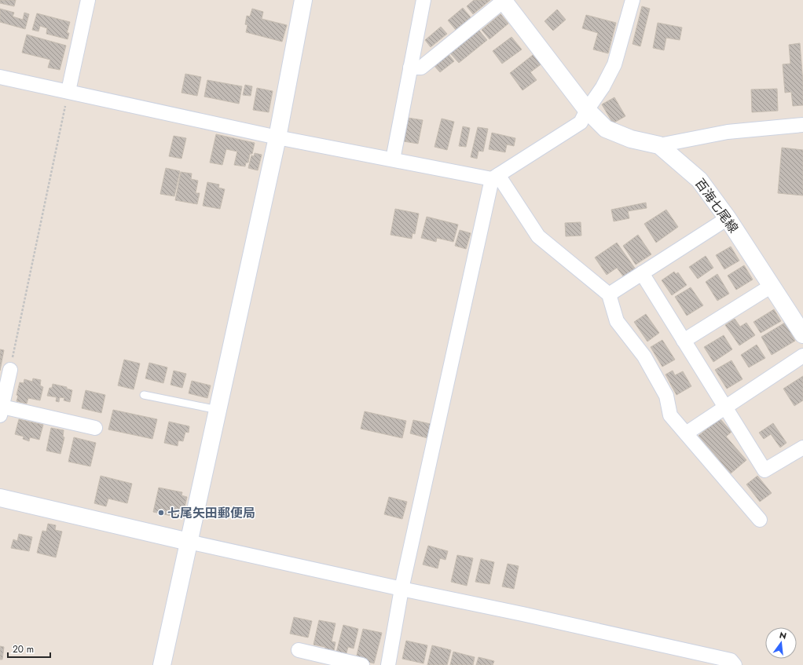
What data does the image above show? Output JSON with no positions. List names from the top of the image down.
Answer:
{
  "streets": {
    "street": ["百海七尾線"]
  },
  "places": ["七尾矢田郵便局"],
  "scale_bar": "20 m",
  "north": "top"
}
